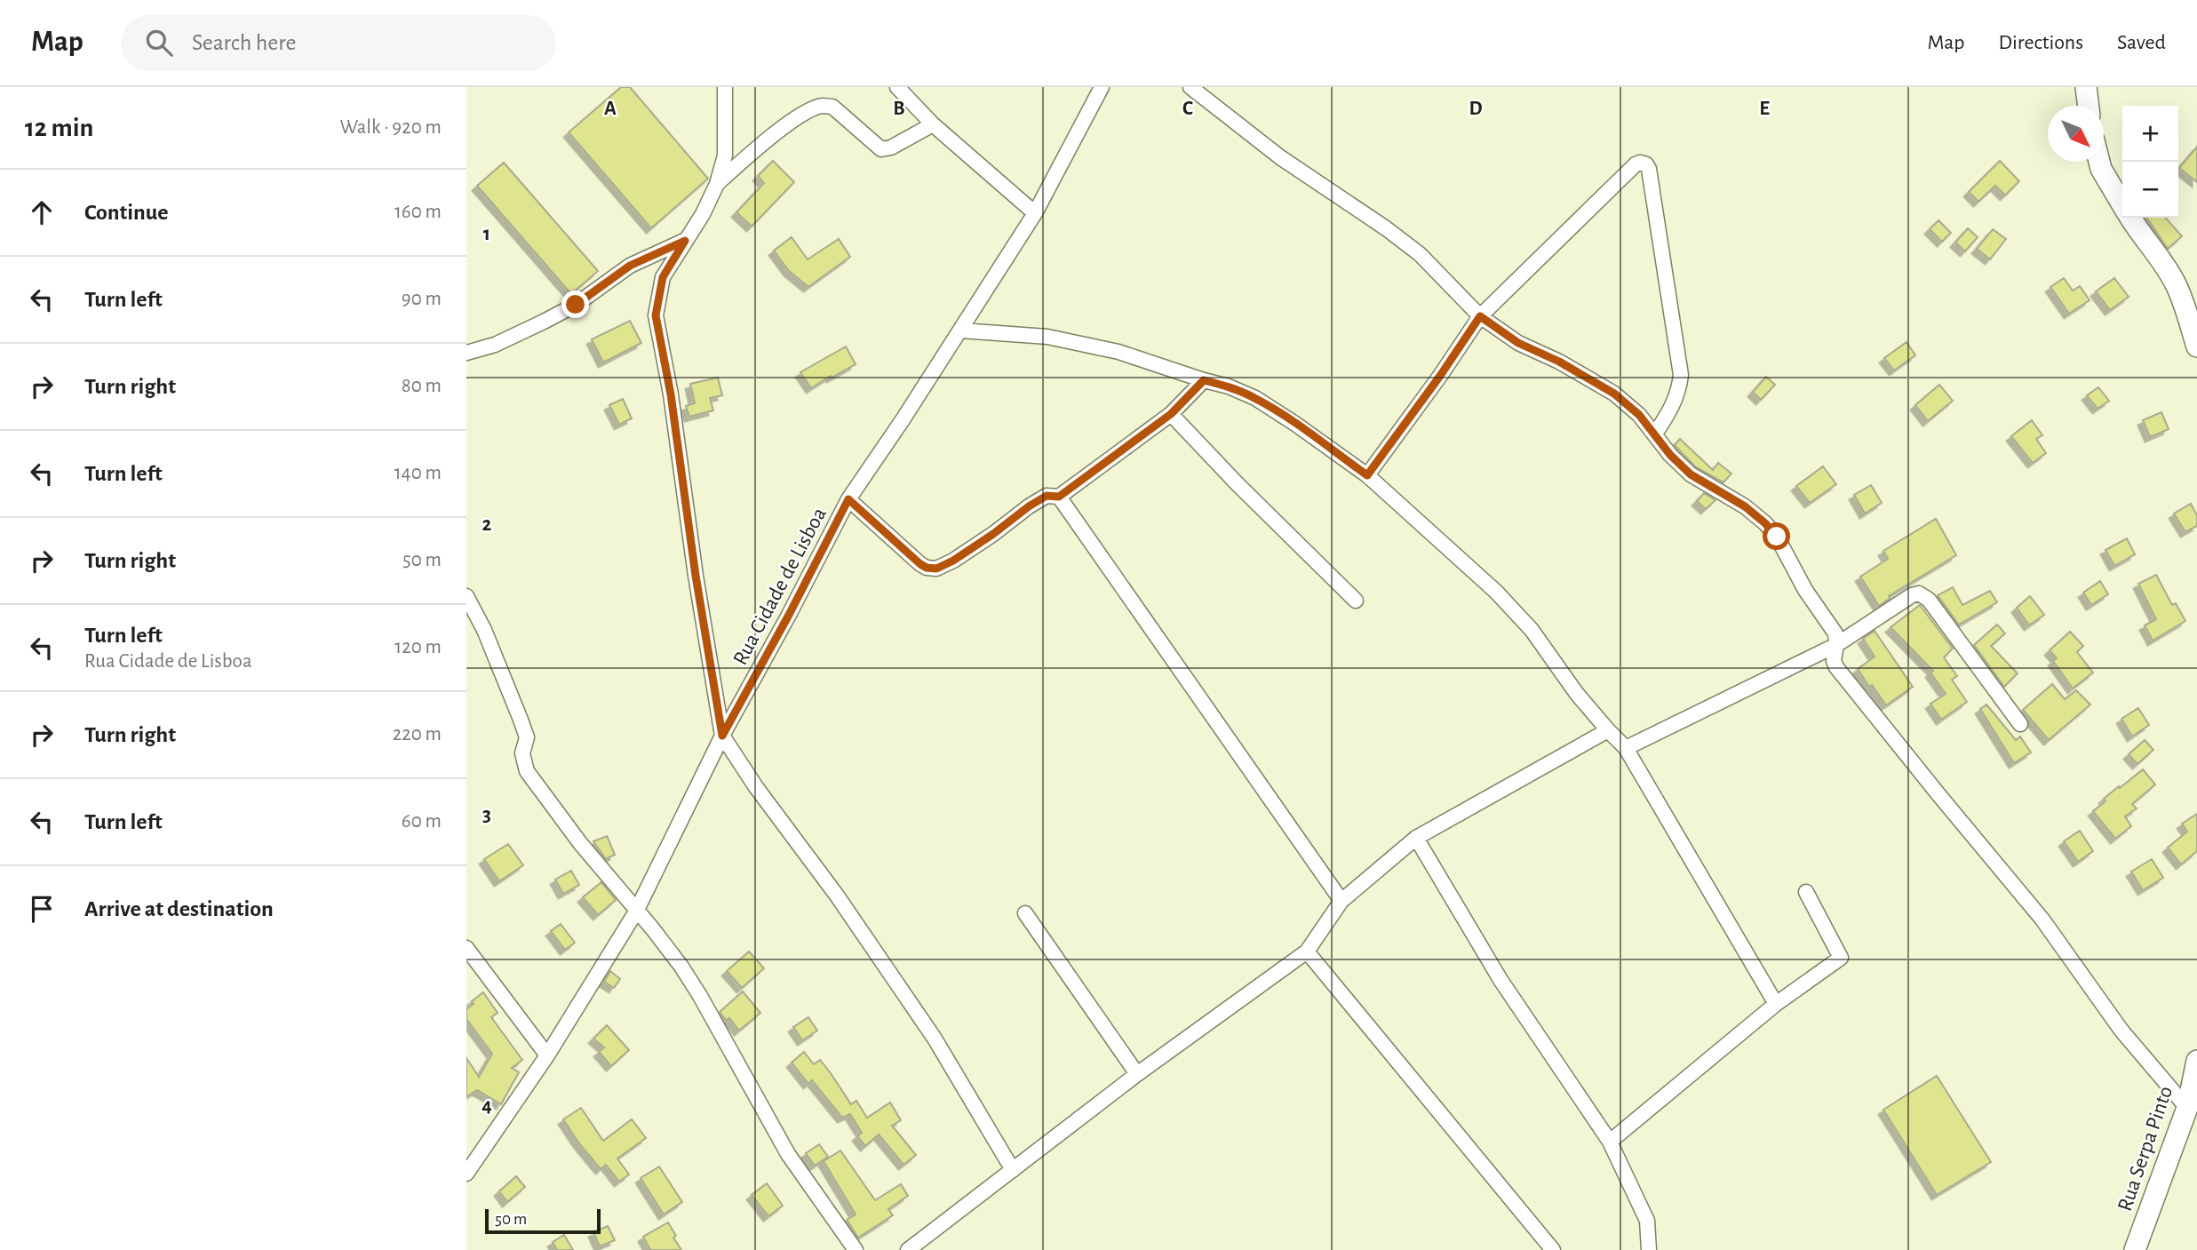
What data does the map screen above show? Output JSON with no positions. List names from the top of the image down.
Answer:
{
  "streets": {
    "street": ["Rua Cidade de Lisboa", "Rua Serpa Pinto"]
  },
  "scale_bar": "50 m",
  "north": "bottom right",
  "page": {
    "header": "Map",
    "search": "Search here",
    "nav": ["Map", "Directions", "Saved"],
    "heading": ["12 min", "Walk · 920 m"],
    "map_buttons": ["+", "−"],
    "list": [
      ["Continue", "160 m"],
      ["Turn left", "90 m"],
      ["Turn right", "80 m"],
      ["Turn left", "140 m"],
      ["Turn right", "50 m"],
      ["Turn left", "Rua Cidade de Lisboa", "120 m"],
      ["Turn right", "220 m"],
      ["Turn left", "60 m"],
      "Arrive at destination"
    ],
    "scale": "50 m"
  },
  "grid": {
    "columns": [
      "A",
      "B",
      "C",
      "D",
      "E"
    ],
    "rows": [
      "1",
      "2",
      "3",
      "4"
    ]
  }
}
